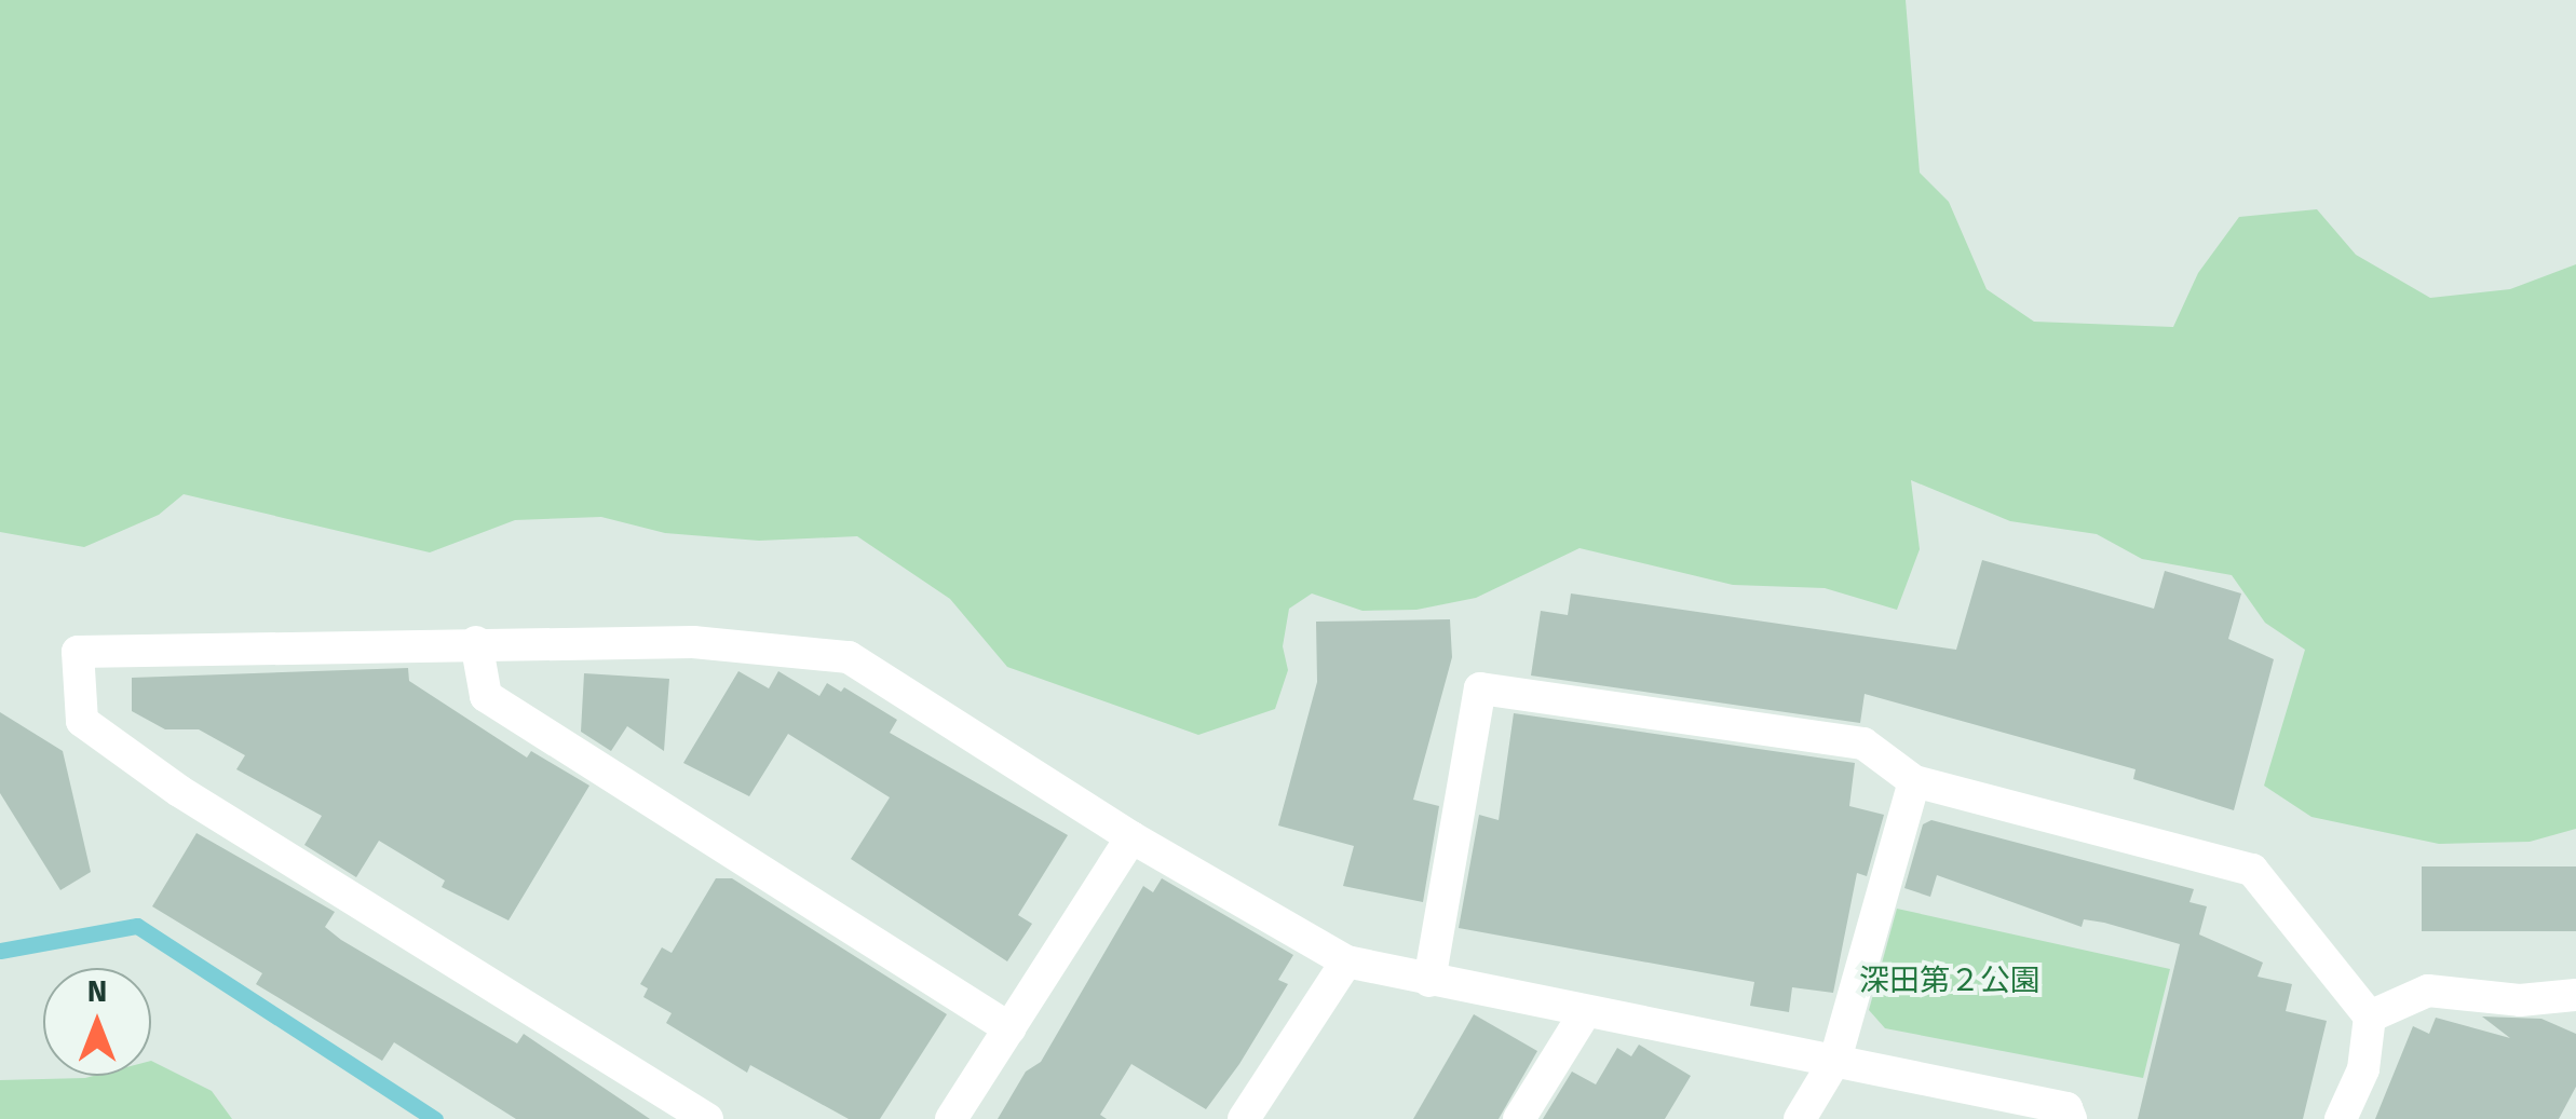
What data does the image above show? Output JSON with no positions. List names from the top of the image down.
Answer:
{
  "parks": ["深田第２公園"],
  "north": "top"
}
